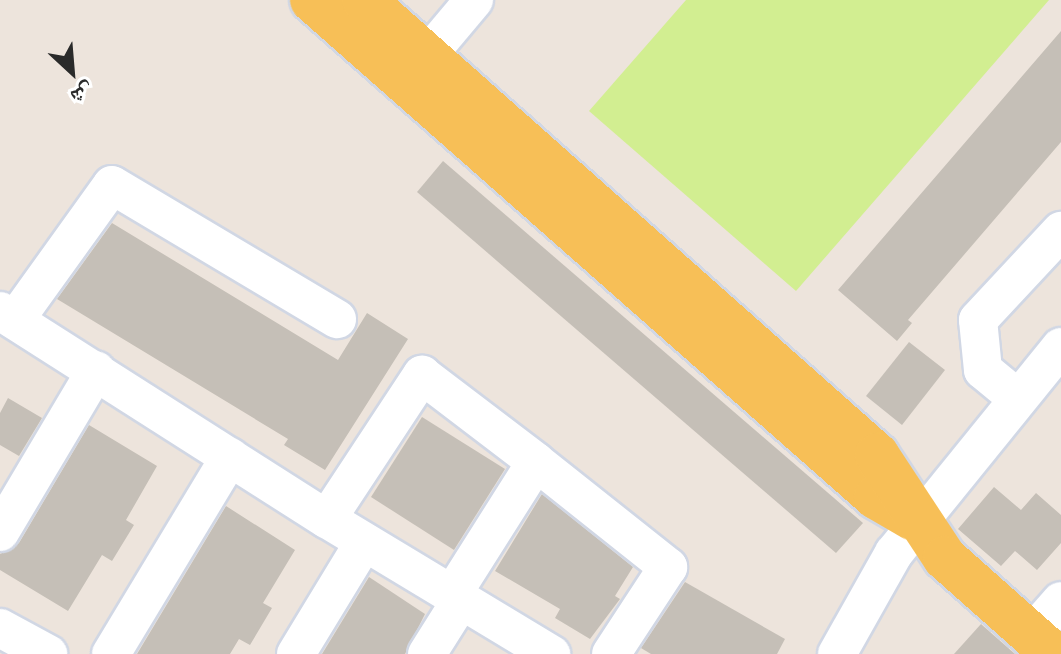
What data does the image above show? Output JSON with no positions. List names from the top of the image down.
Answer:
{
  "north": "bottom right"
}
